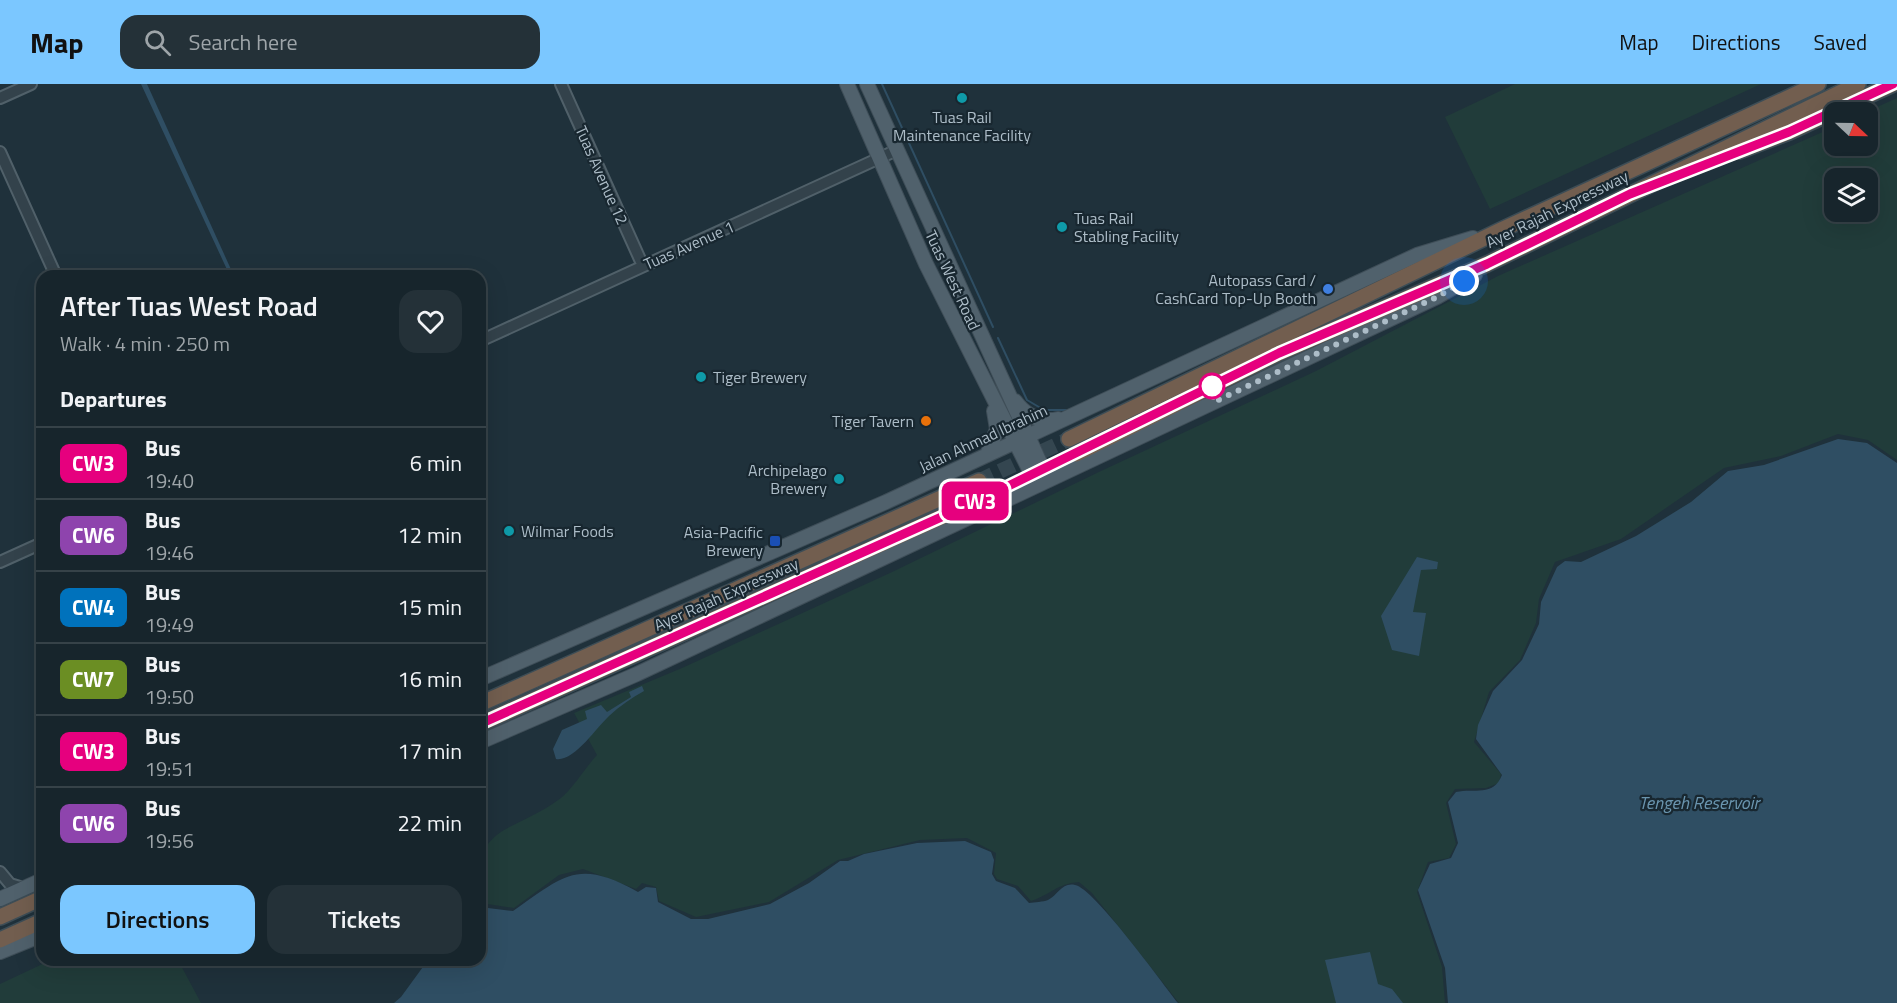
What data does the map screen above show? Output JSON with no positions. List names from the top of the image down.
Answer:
{
  "streets": {
    "highway": ["Ayer Rajah Expressway"],
    "main road": ["Tuas West Road", "Jalan Ahmad Ibrahim"],
    "street": ["Tuas Avenue 12", "Tuas Avenue 1"]
  },
  "crossings": [
    ["Tuas Avenue 12", "Tuas Avenue 1"],
    ["Ayer Rajah Expressway", "Jalan Ahmad Ibrahim"],
    ["Tuas Avenue 1", "Tuas West Road"],
    ["Tuas West Road", "Jalan Ahmad Ibrahim"]
  ],
  "water": ["Tengeh Reservoir"],
  "places": {
    "other": [
      "Tuas Rail Maintenance Facility",
      "Tuas Rail Stabling Facility",
      "Autopass Card / CashCard Top-Up Booth",
      "Tiger Brewery",
      "Tiger Tavern",
      "Archipelago Brewery",
      "Wilmar Foods"
    ],
    "transit": ["Asia-Pacific Brewery"]
  },
  "lines": ["bus line CW3"],
  "north": "right",
  "page": {
    "header": "Map",
    "search": "Search here",
    "nav": ["Map", "Directions", "Saved"],
    "on_map": "CW3",
    "heading": [
      ["After Tuas West Road", "Walk · 4 min · 250 m"],
      "Departures"
    ],
    "list": [
      {
        "mark": "CW3",
        "name": "Bus",
        "note": "19:40",
        "value": "6 min"
      },
      {
        "mark": "CW6",
        "name": "Bus",
        "note": "19:46",
        "value": "12 min"
      },
      {
        "mark": "CW4",
        "name": "Bus",
        "note": "19:49",
        "value": "15 min"
      },
      {
        "mark": "CW7",
        "name": "Bus",
        "note": "19:50",
        "value": "16 min"
      },
      {
        "mark": "CW3",
        "name": "Bus",
        "note": "19:51",
        "value": "17 min"
      },
      {
        "mark": "CW6",
        "name": "Bus",
        "note": "19:56",
        "value": "22 min"
      }
    ],
    "buttons": ["Directions", "Tickets"]
  }
}
